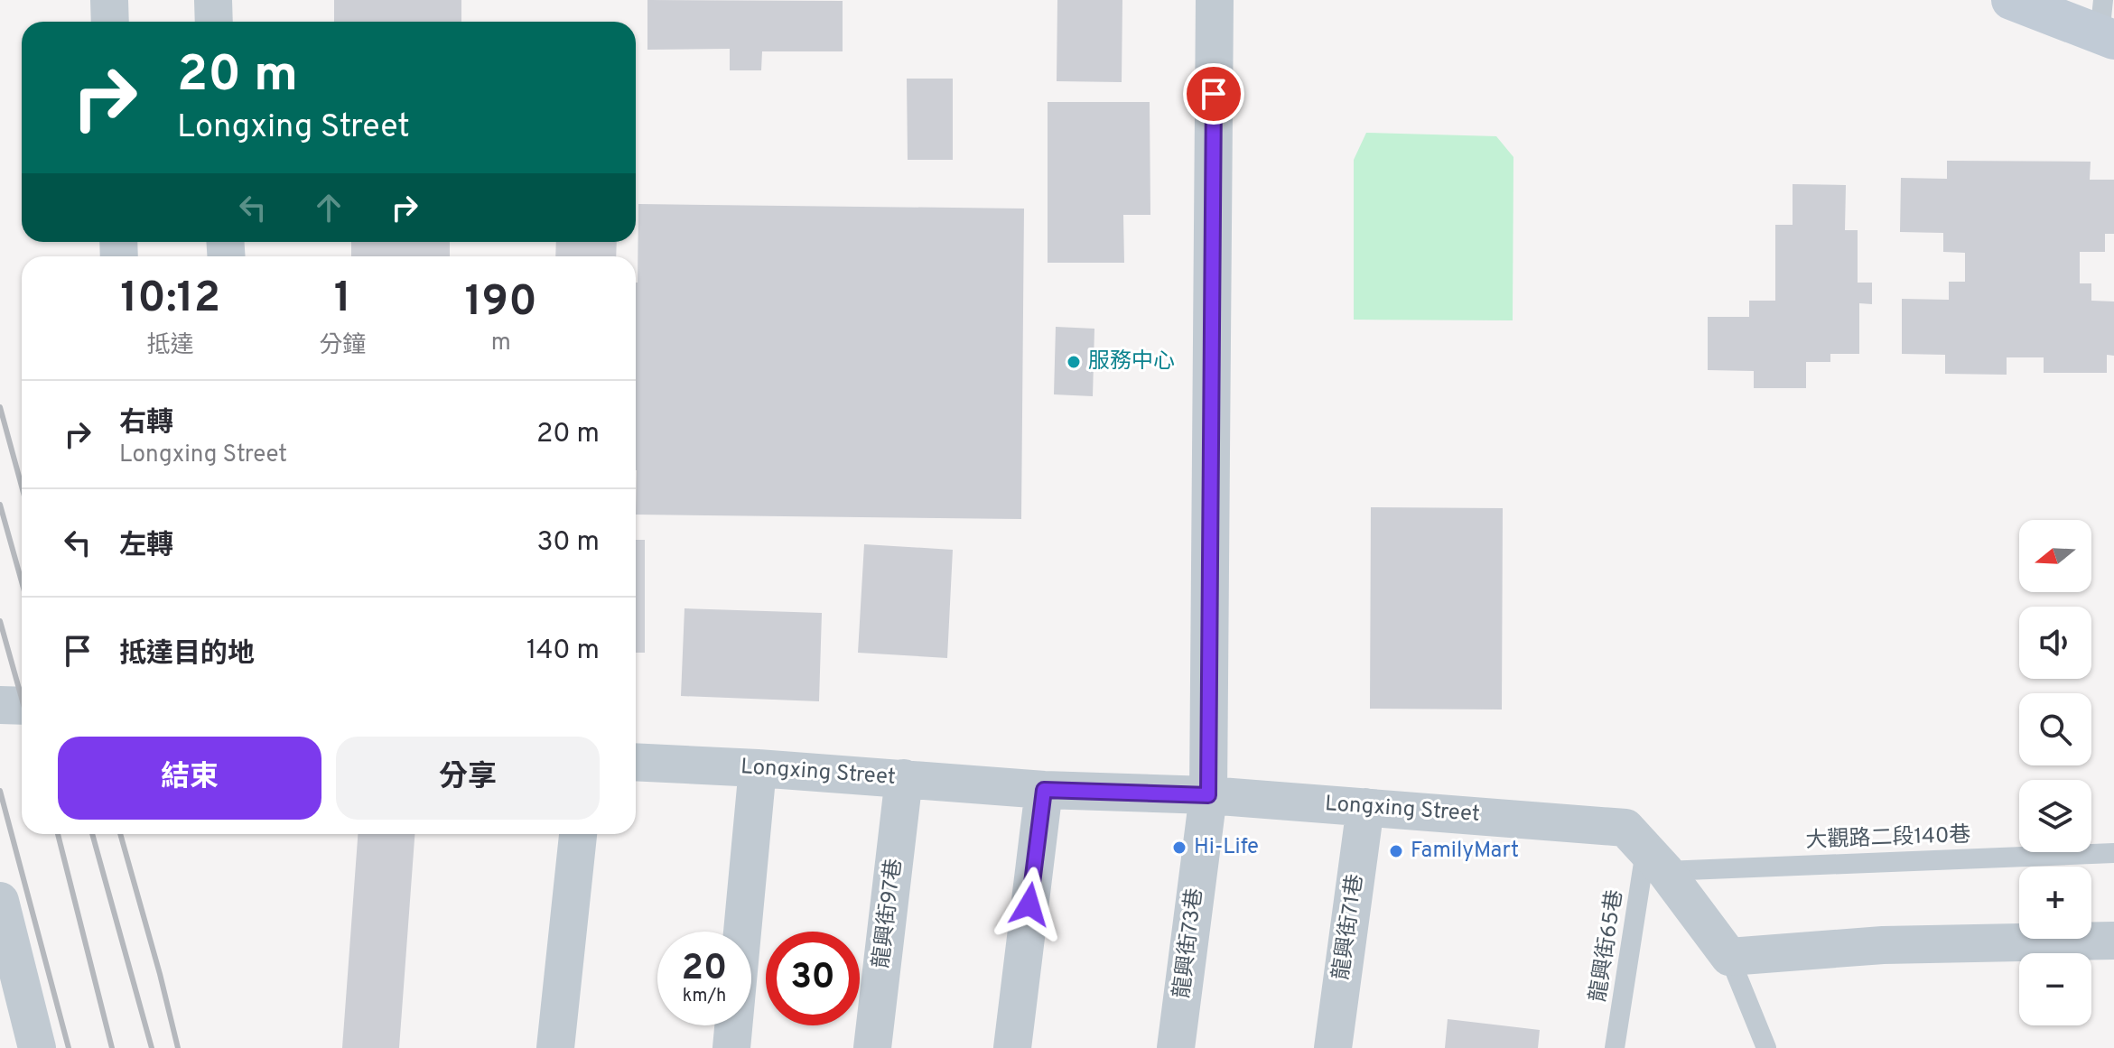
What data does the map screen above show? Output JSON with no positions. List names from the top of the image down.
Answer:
{
  "streets": {
    "street": [
      "Longxing Street",
      "龍興街97巷",
      "龍興街71巷",
      "龍興街73巷"
    ],
    "lane": ["大觀路二段140巷", "龍興街65巷"]
  },
  "crossings": [
    ["Longxing Street", "大觀路二段140巷"],
    ["Longxing Street", "龍興街97巷"],
    ["Longxing Street", "龍興街71巷"],
    ["Longxing Street", "龍興街73巷"],
    ["Longxing Street", "龍興街65巷"],
    ["大觀路二段140巷", "龍興街65巷"]
  ],
  "places": ["服務中心", "Hi-Life", "FamilyMart"],
  "north": "left",
  "page": {
    "turn": ["20 m", "Longxing Street"],
    "eta": [
      "10:12",
      "抵達",
      "1",
      "分鐘",
      "190",
      "m"
    ],
    "list": [
      {
        "name": "右轉",
        "note": "Longxing Street",
        "value": "20 m"
      },
      {
        "name": "左轉",
        "value": "30 m"
      },
      {
        "name": "抵達目的地",
        "value": "140 m"
      }
    ],
    "map_buttons": ["+", "−"],
    "buttons": ["結束", "分享"],
    "speed": "20 km/h",
    "limit": "30"
  }
}
